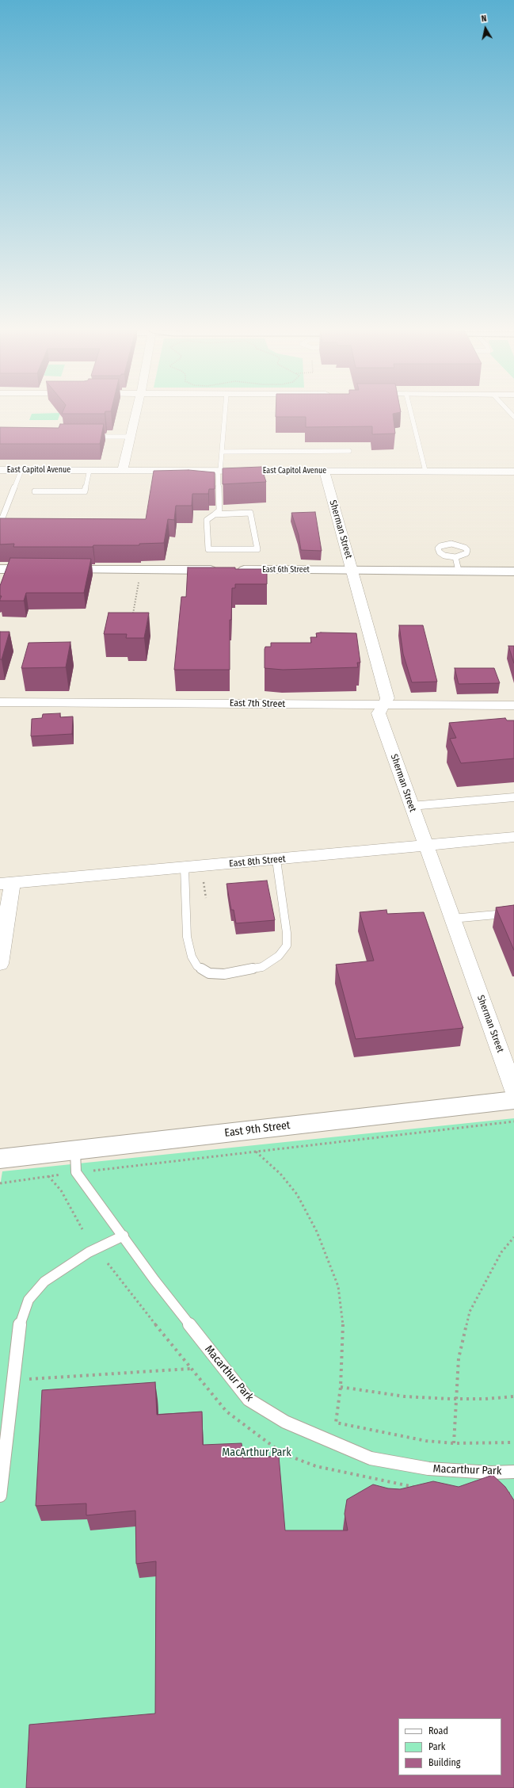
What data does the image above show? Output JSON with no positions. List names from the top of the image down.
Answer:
{
  "streets": {
    "main road": ["East 6th Street", "East 9th Street"],
    "street": [
      "East Capitol Avenue",
      "Sherman Street",
      "East 7th Street",
      "East 8th Street"
    ],
    "lane": ["Macarthur Park"]
  },
  "crossings": [
    ["East Capitol Avenue", "Sherman Street"],
    ["Sherman Street", "East 6th Street"],
    ["Sherman Street", "East 7th Street"],
    ["Sherman Street", "East 8th Street"]
  ],
  "parks": ["MacArthur Park"],
  "legend": ["Road", "Park", "Building"],
  "north": "top"
}
